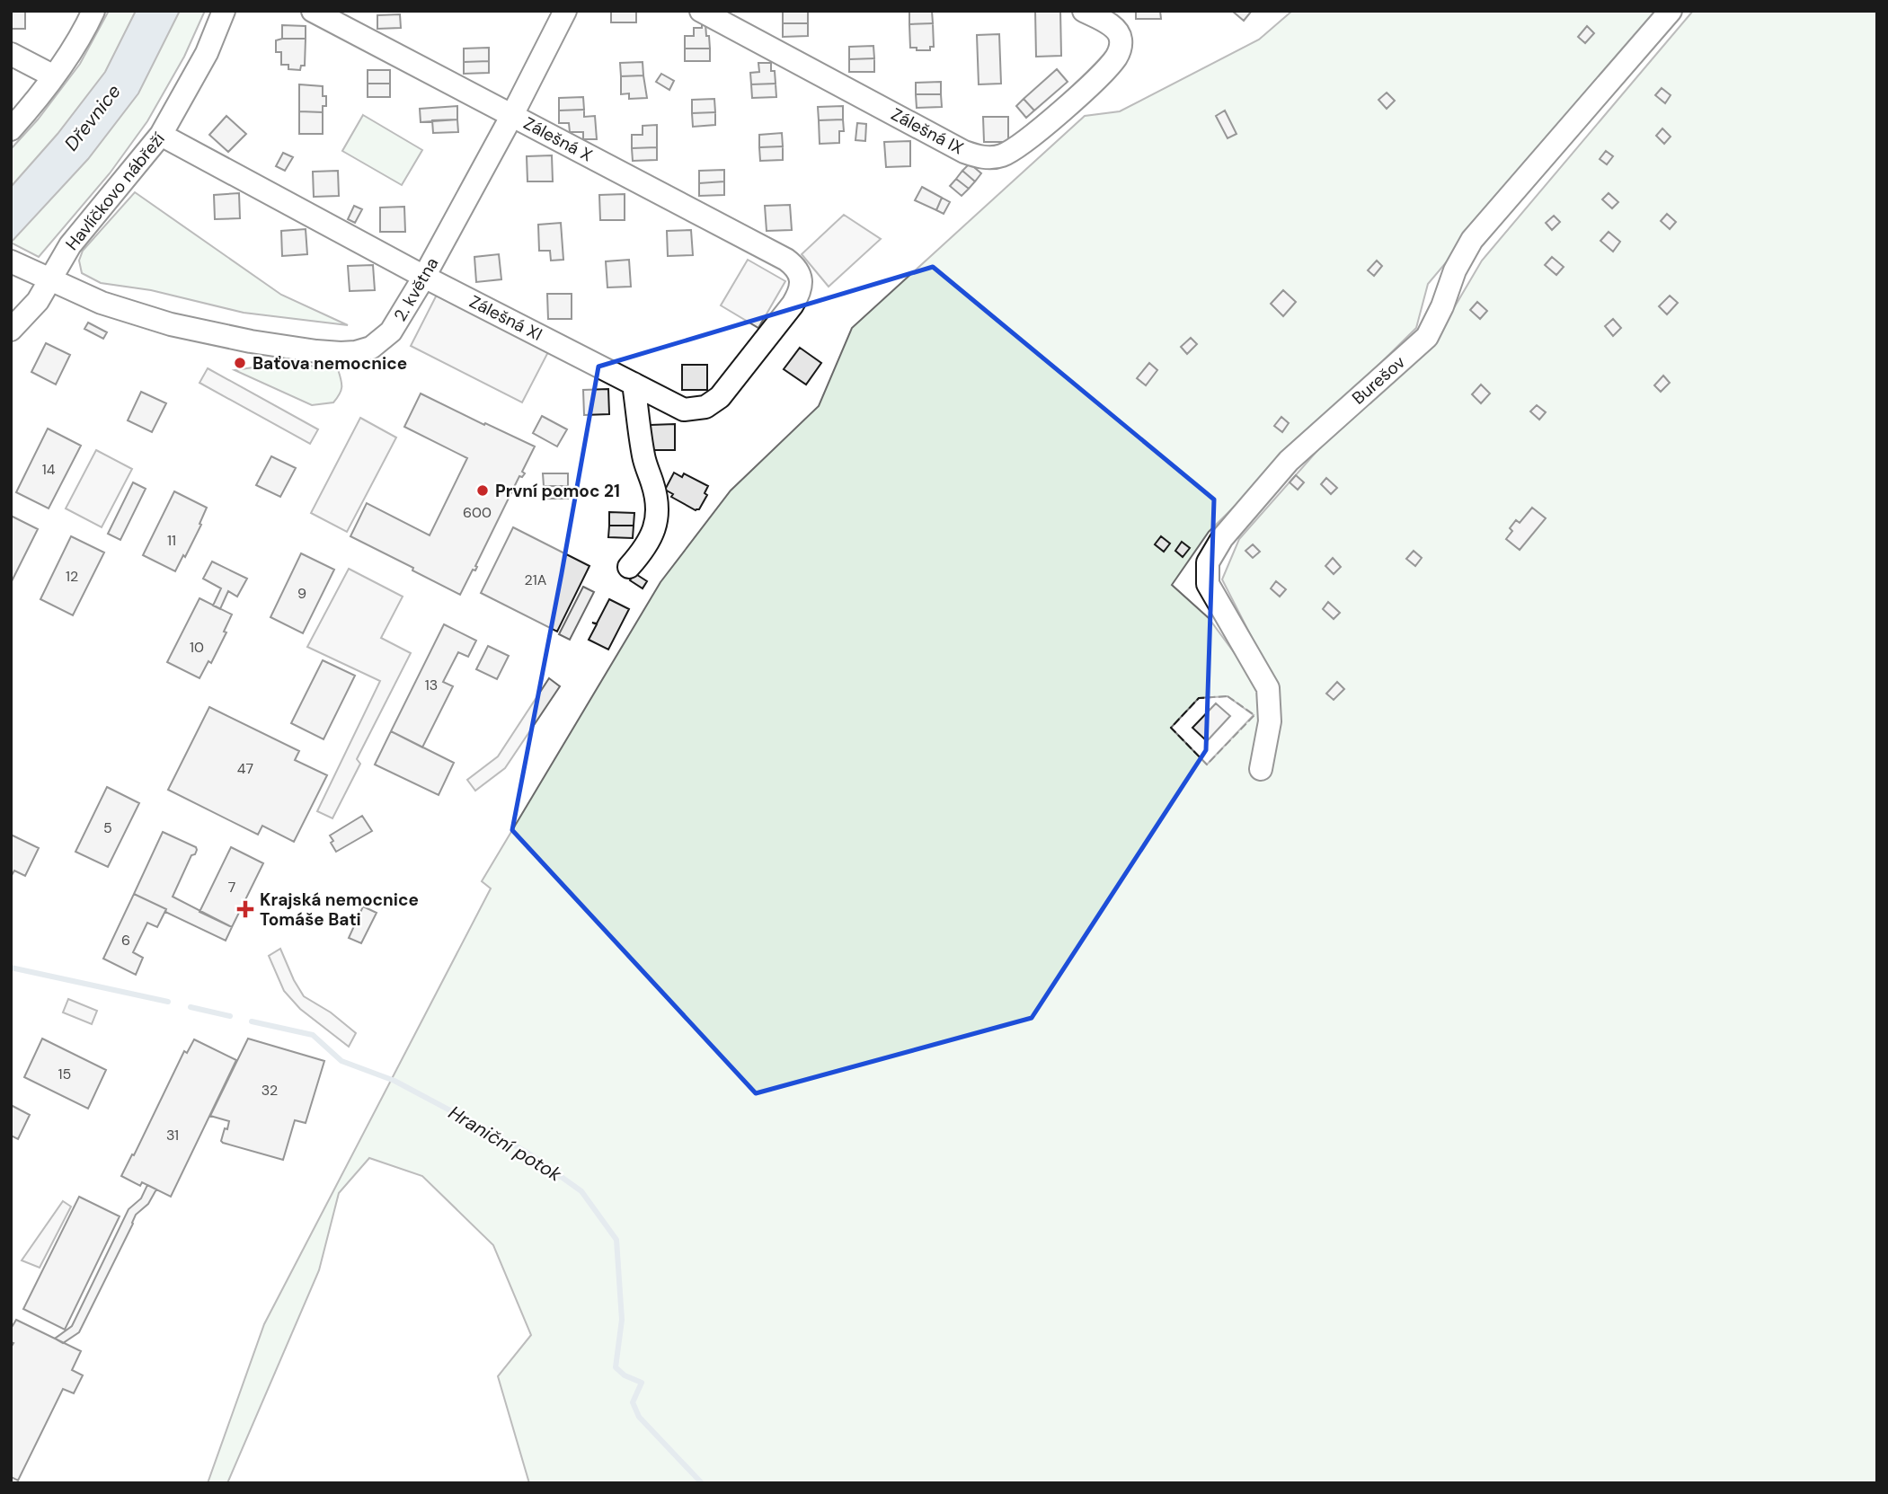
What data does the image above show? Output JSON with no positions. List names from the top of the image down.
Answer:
{
  "streets": {
    "street": [
      "Zálešná IX",
      "Zálešná X",
      "Havlíčkovo nábřeží",
      "2. května",
      "Zálešná XI",
      "Burešov"
    ]
  },
  "crossings": [
    ["Zálešná X", "2. května"],
    ["Zálešná X", "Zálešná XI"],
    ["Havlíčkovo nábřeží", "2. května"],
    ["Havlíčkovo nábřeží", "Zálešná XI"],
    ["2. května", "Zálešná XI"]
  ],
  "water": ["Dřevnice", "Hraniční potok"],
  "places": {
    "other": ["Baťova nemocnice", "První pomoc 21"],
    "health": ["Krajská nemocnice Tomáše Bati"]
  },
  "house_numbers": [
    "14",
    "600",
    "11",
    "12",
    "21A",
    "9",
    "10",
    "13",
    "47",
    "5",
    "7",
    "6",
    "15",
    "32",
    "31"
  ]
}
